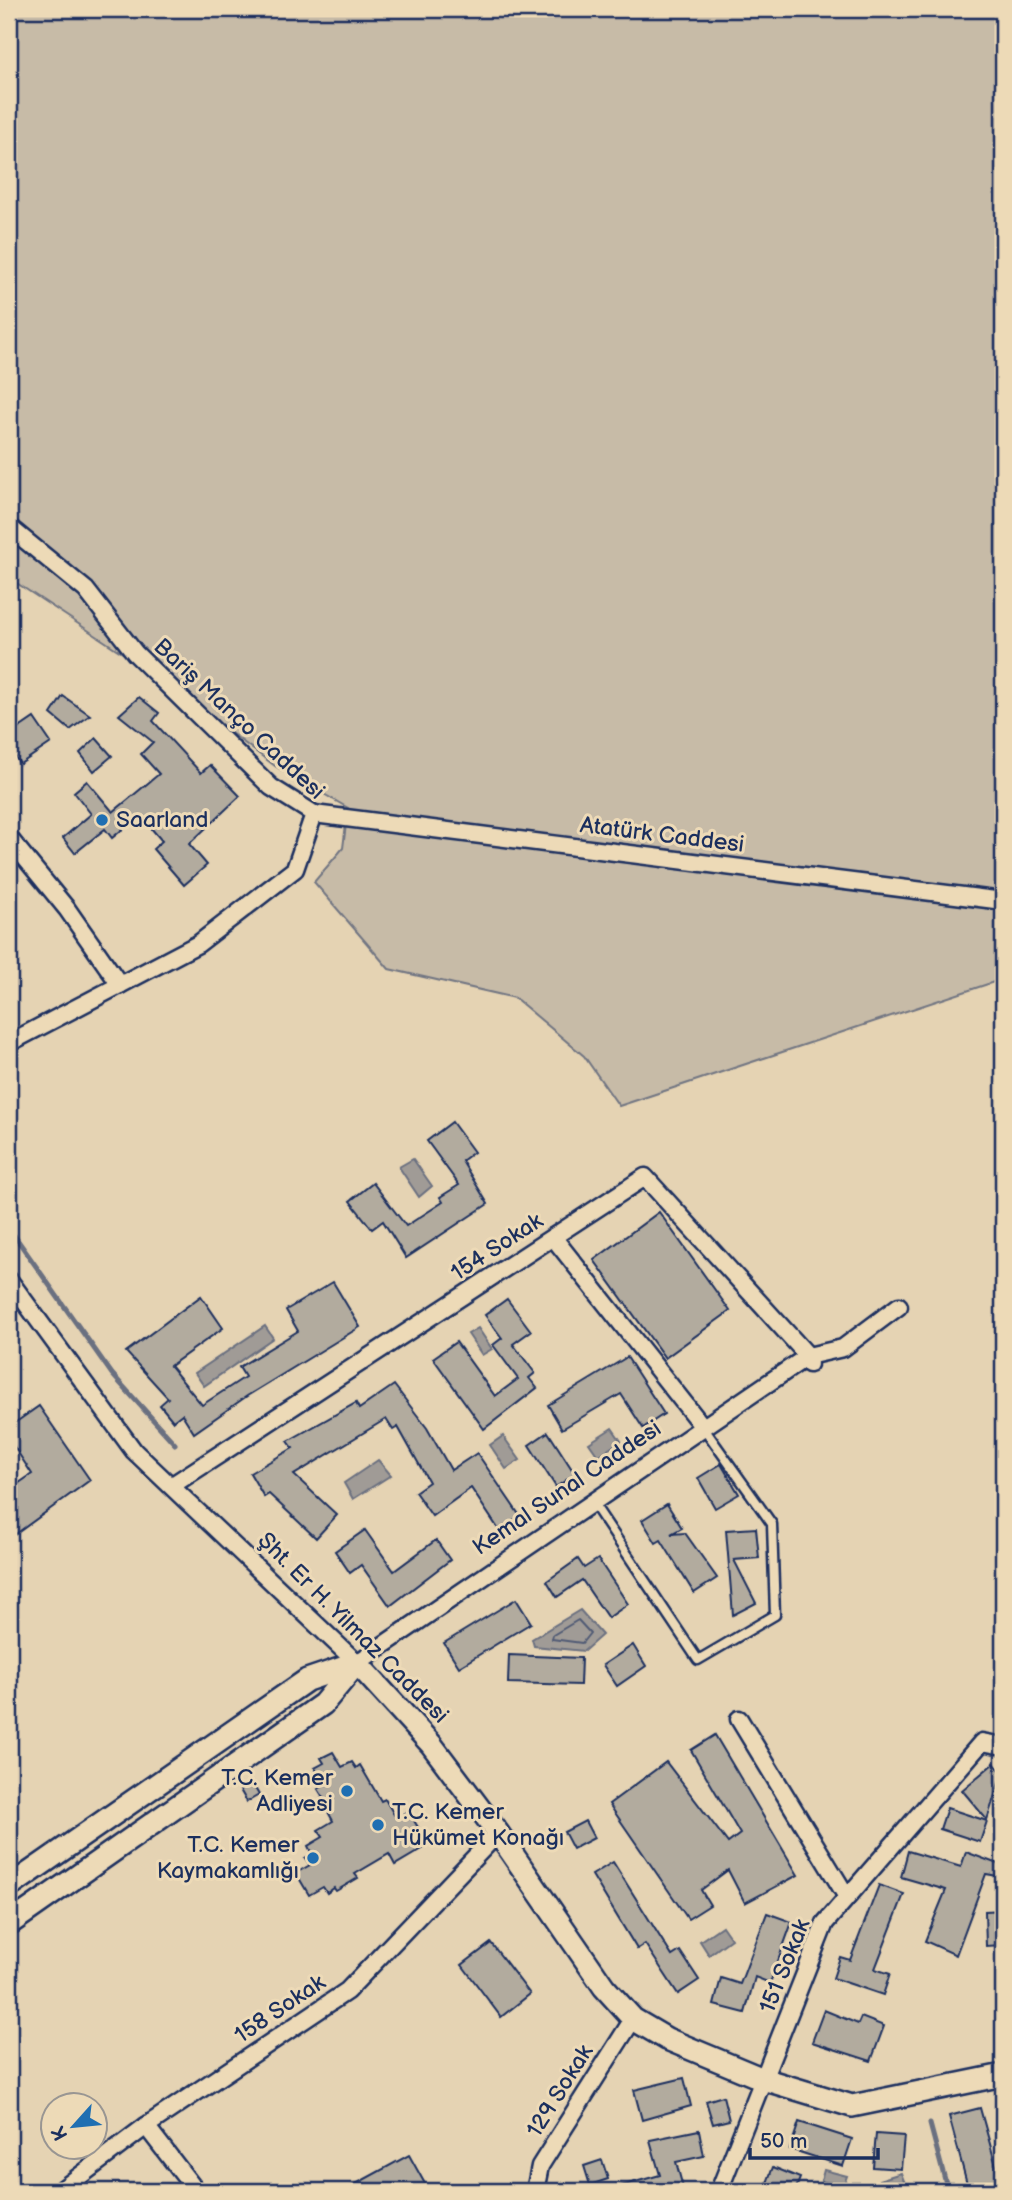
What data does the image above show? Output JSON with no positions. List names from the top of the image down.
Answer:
{
  "streets": {
    "street": [
      "Bariş Manço Caddesi",
      "Atatürk Caddesi",
      "154 Sokak",
      "Kemal Sunal Caddesi",
      "Şht. Er H. Yilmaz Caddesi",
      "151 Sokak",
      "158 Sokak",
      "129 Sokak"
    ]
  },
  "crossings": [
    ["Bariş Manço Caddesi", "Atatürk Caddesi"],
    ["154 Sokak", "Kemal Sunal Caddesi"],
    ["154 Sokak", "Şht. Er H. Yilmaz Caddesi"],
    ["Kemal Sunal Caddesi", "Şht. Er H. Yilmaz Caddesi"],
    ["Şht. Er H. Yilmaz Caddesi", "151 Sokak"],
    ["Şht. Er H. Yilmaz Caddesi", "158 Sokak"],
    ["Şht. Er H. Yilmaz Caddesi", "129 Sokak"]
  ],
  "places": [
    "Saarland",
    "T.C. Kemer Adliyesi",
    "T.C. Kemer Hükümet Konağı",
    "T.C. Kemer Kaymakamlığı"
  ],
  "scale_bar": "50 m",
  "north": "bottom left"
}
